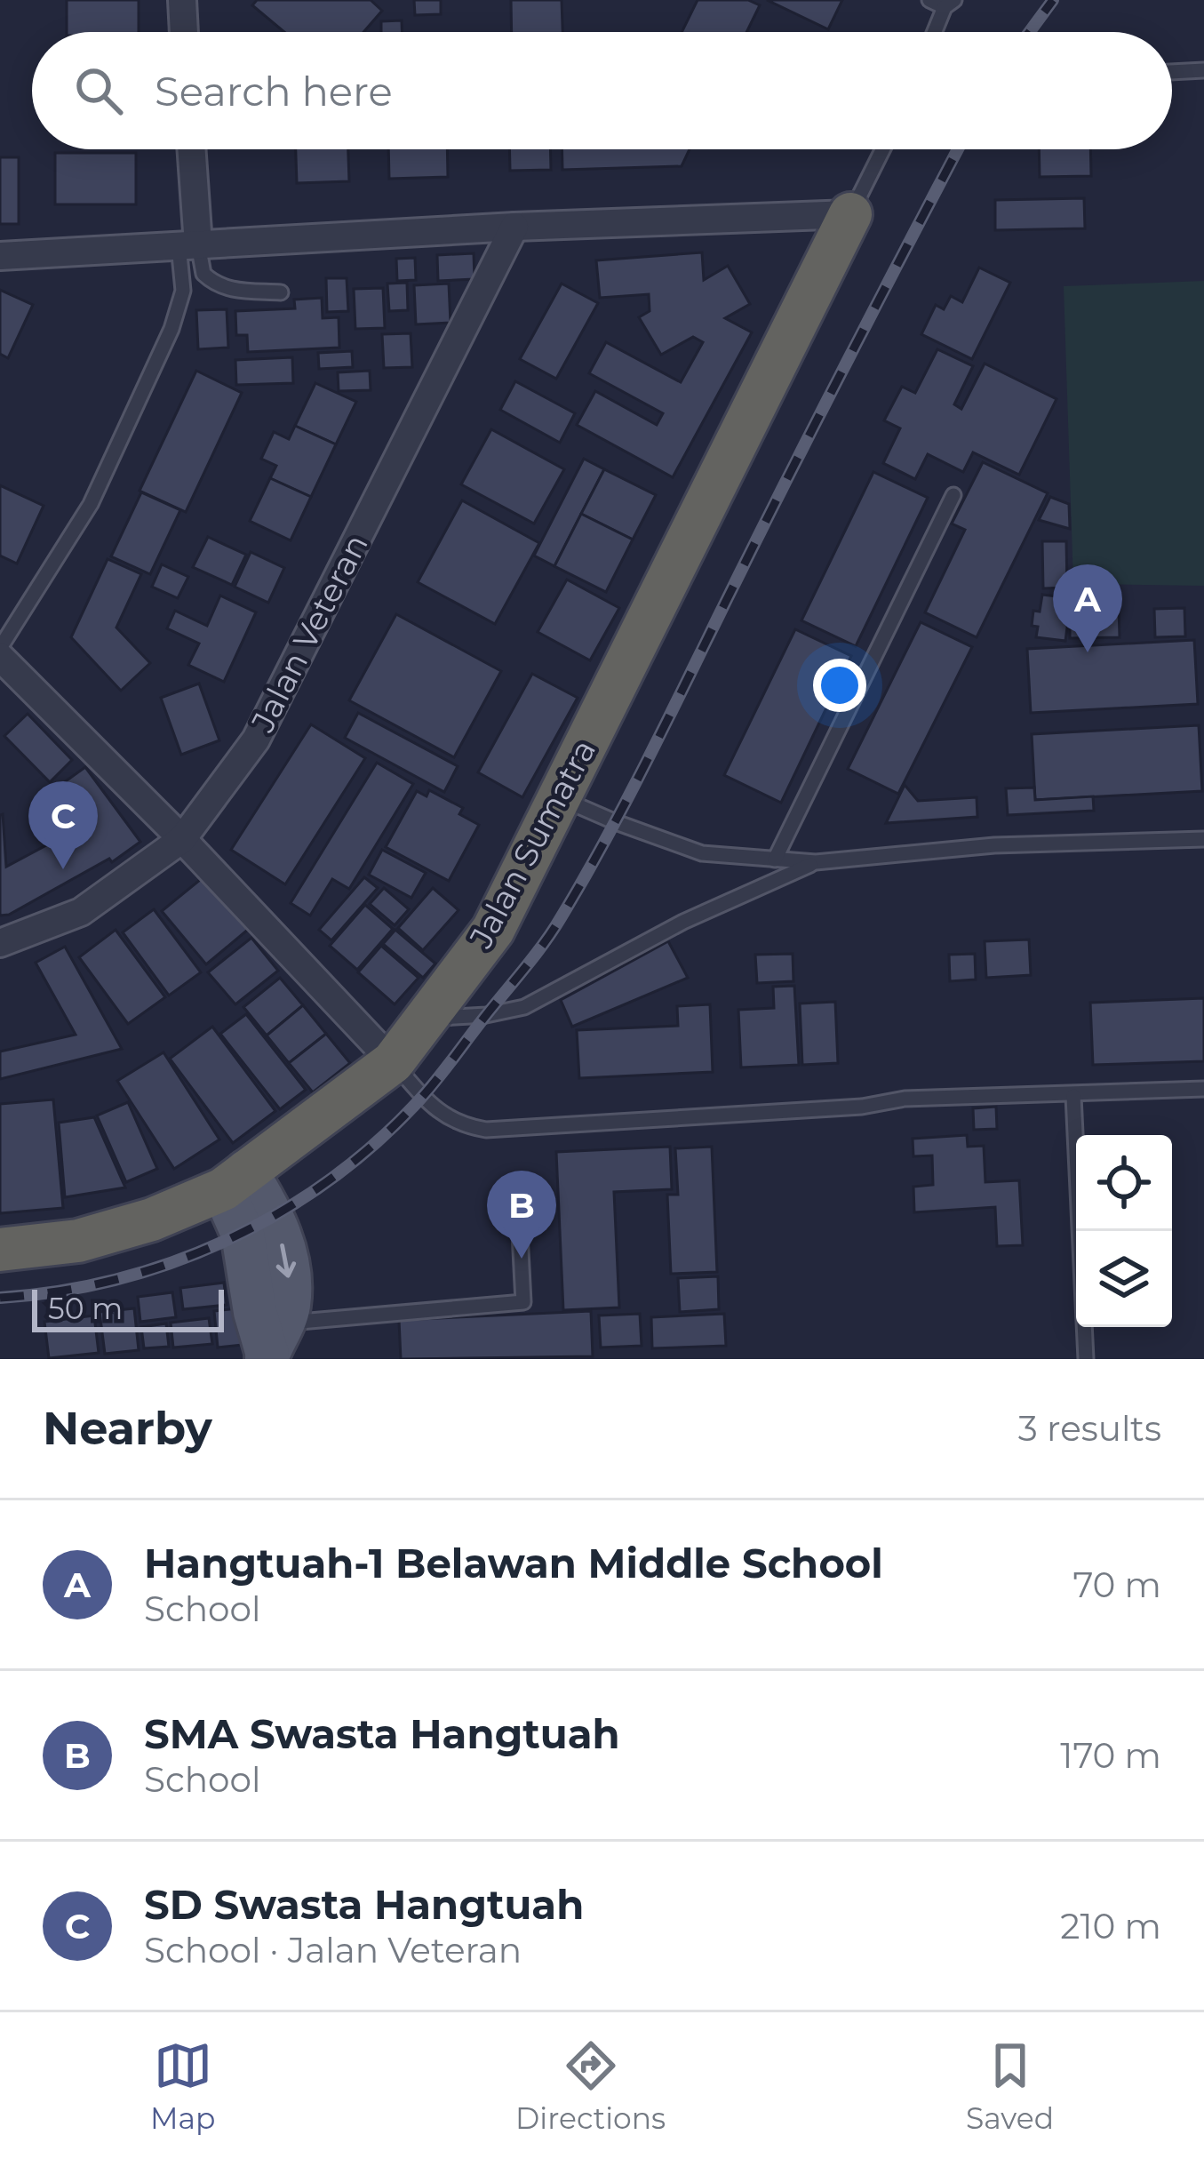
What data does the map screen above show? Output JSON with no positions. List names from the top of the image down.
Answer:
{
  "streets": {
    "highway": ["Jalan Sumatra"],
    "street": ["Jalan Veteran"]
  },
  "scale_bar": "50 m",
  "page": {
    "search": "Search here",
    "pins": ["A", "C", "B"],
    "scale": "50 m",
    "heading": ["Nearby", "3 results"],
    "list": [
      {
        "mark": "A",
        "name": "Hangtuah-1 Belawan Middle School",
        "note": "School",
        "value": "70 m"
      },
      {
        "mark": "B",
        "name": "SMA Swasta Hangtuah",
        "note": "School",
        "value": "170 m"
      },
      {
        "mark": "C",
        "name": "SD Swasta Hangtuah",
        "note": "School · Jalan Veteran",
        "value": "210 m"
      }
    ],
    "nav": ["Map", "Directions", "Saved"]
  }
}
